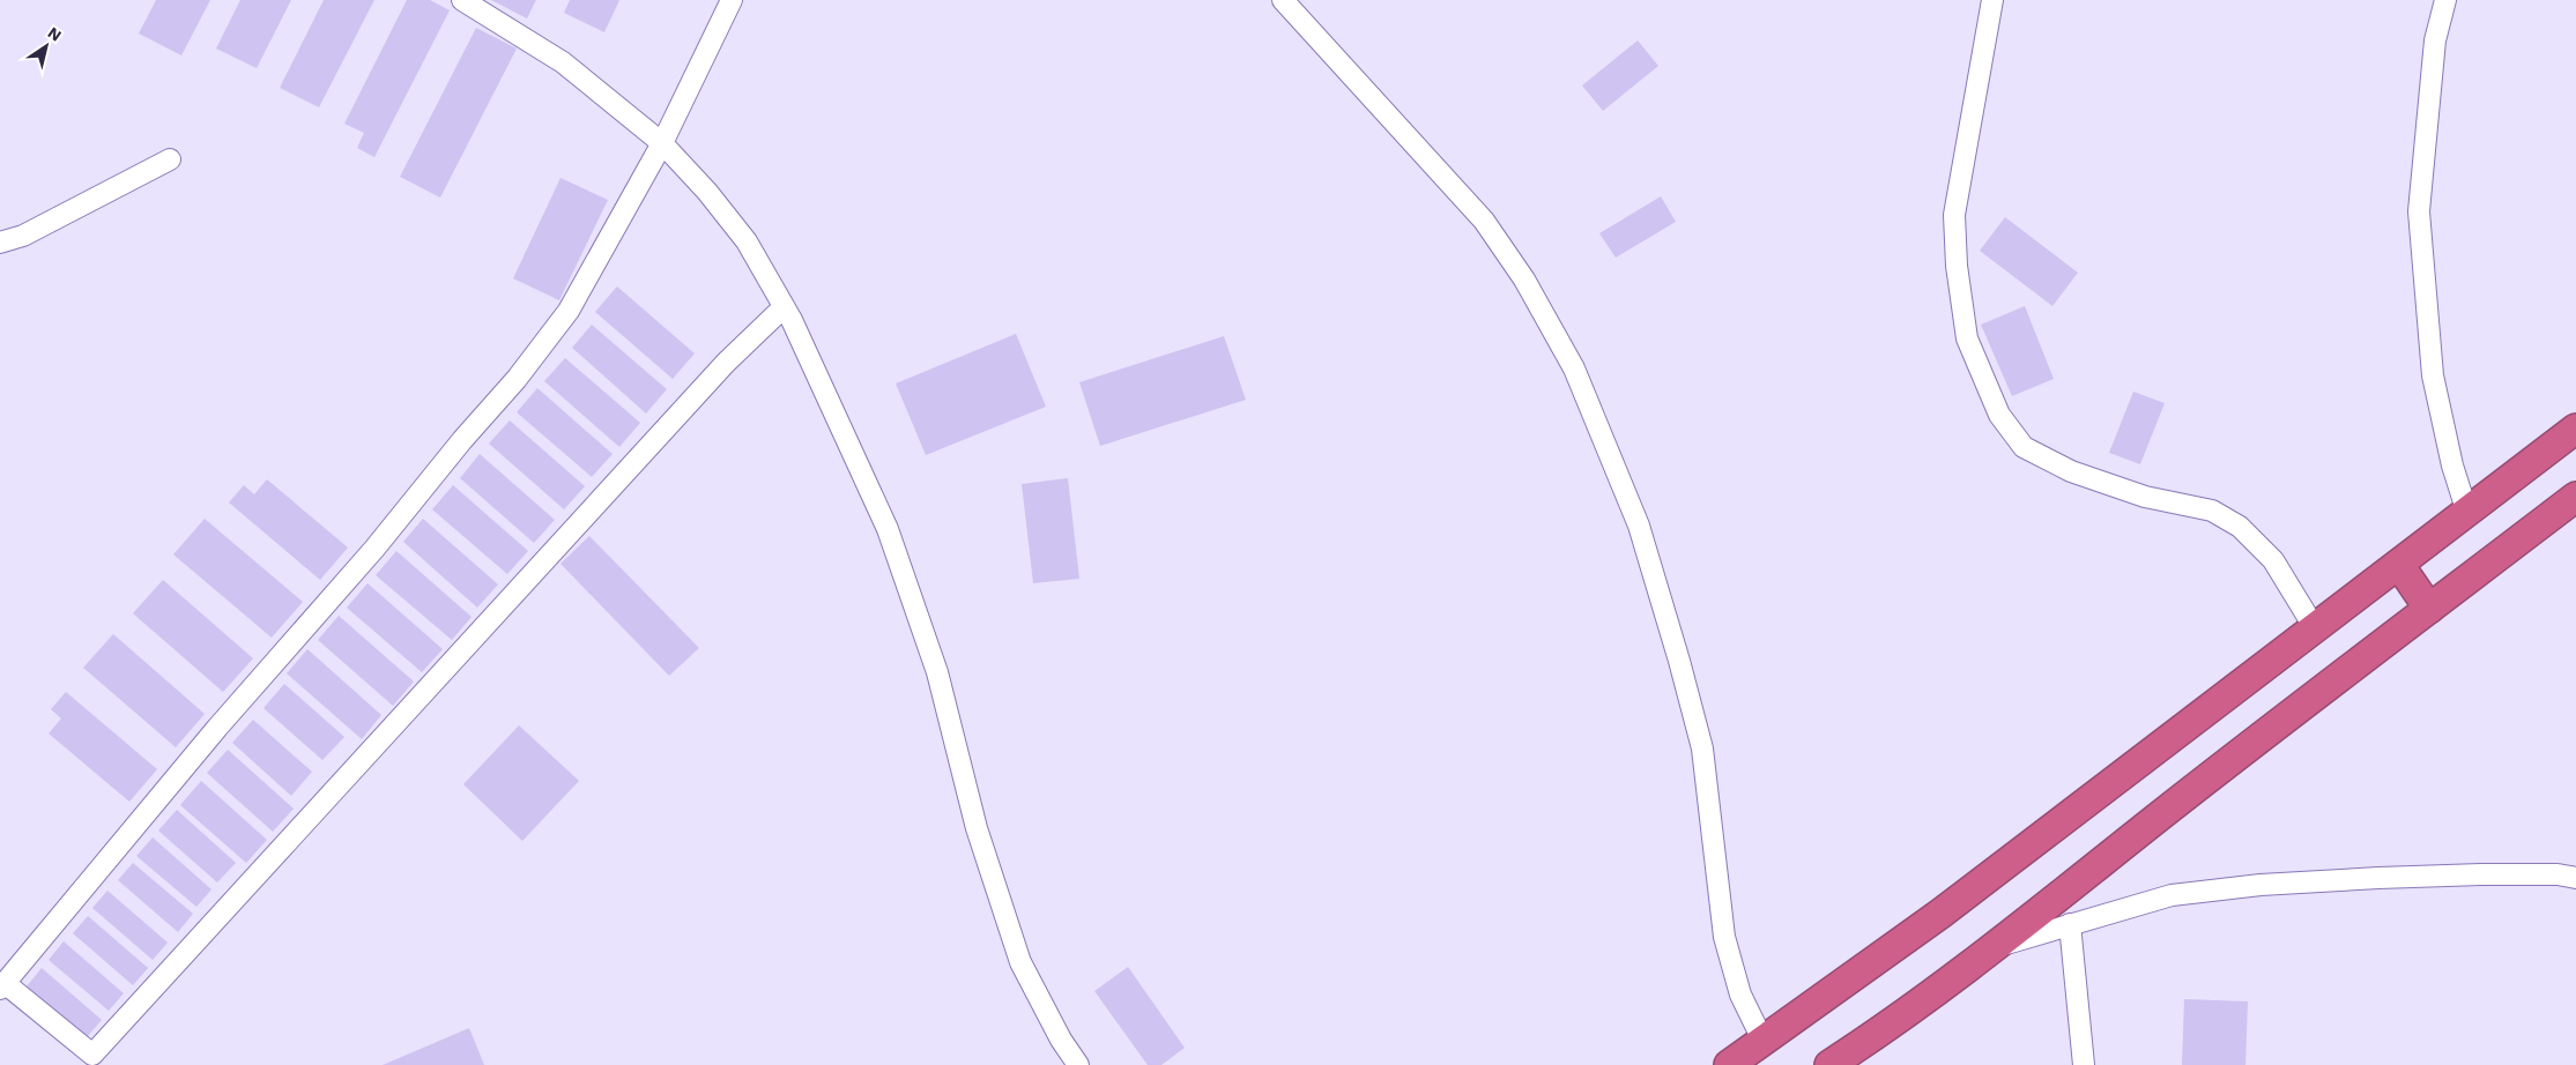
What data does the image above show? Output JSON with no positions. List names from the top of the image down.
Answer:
{
  "north": "top right"
}
